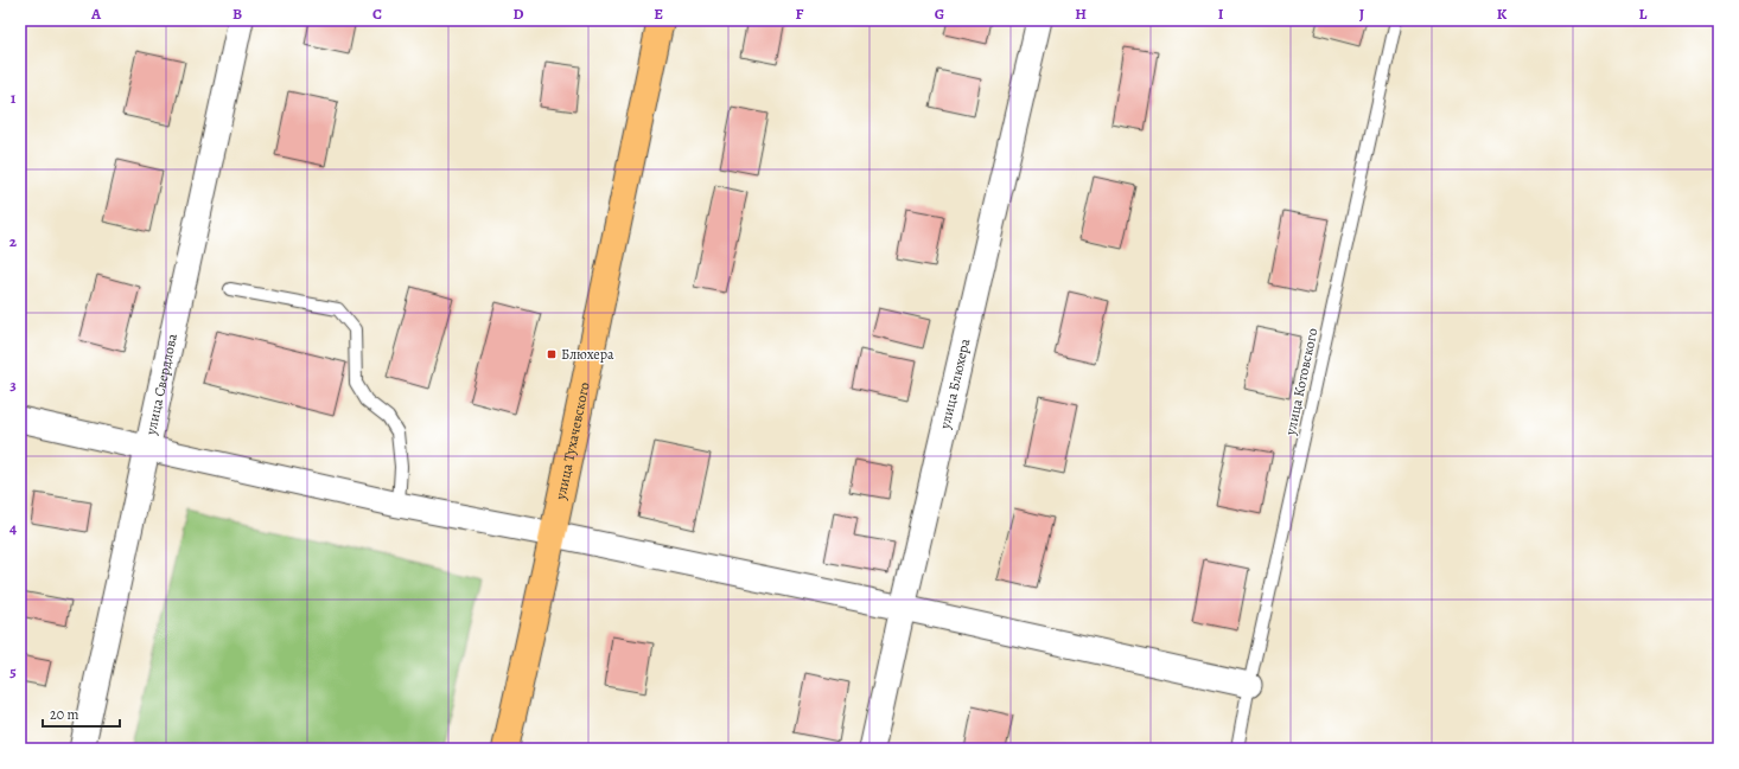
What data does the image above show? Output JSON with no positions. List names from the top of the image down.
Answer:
{
  "streets": {
    "main road": ["улица Тухачевского"],
    "street": ["улица Блюхера", "улица Свердлова"],
    "lane": ["улица Котовского"]
  },
  "places": {
    "transit": ["Блюхера"]
  },
  "scale_bar": "20 m",
  "grid": {
    "columns": [
      "A",
      "B",
      "C",
      "D",
      "E",
      "F",
      "G",
      "H",
      "I",
      "J",
      "K",
      "L"
    ],
    "rows": [
      "1",
      "2",
      "3",
      "4",
      "5"
    ]
  }
}
